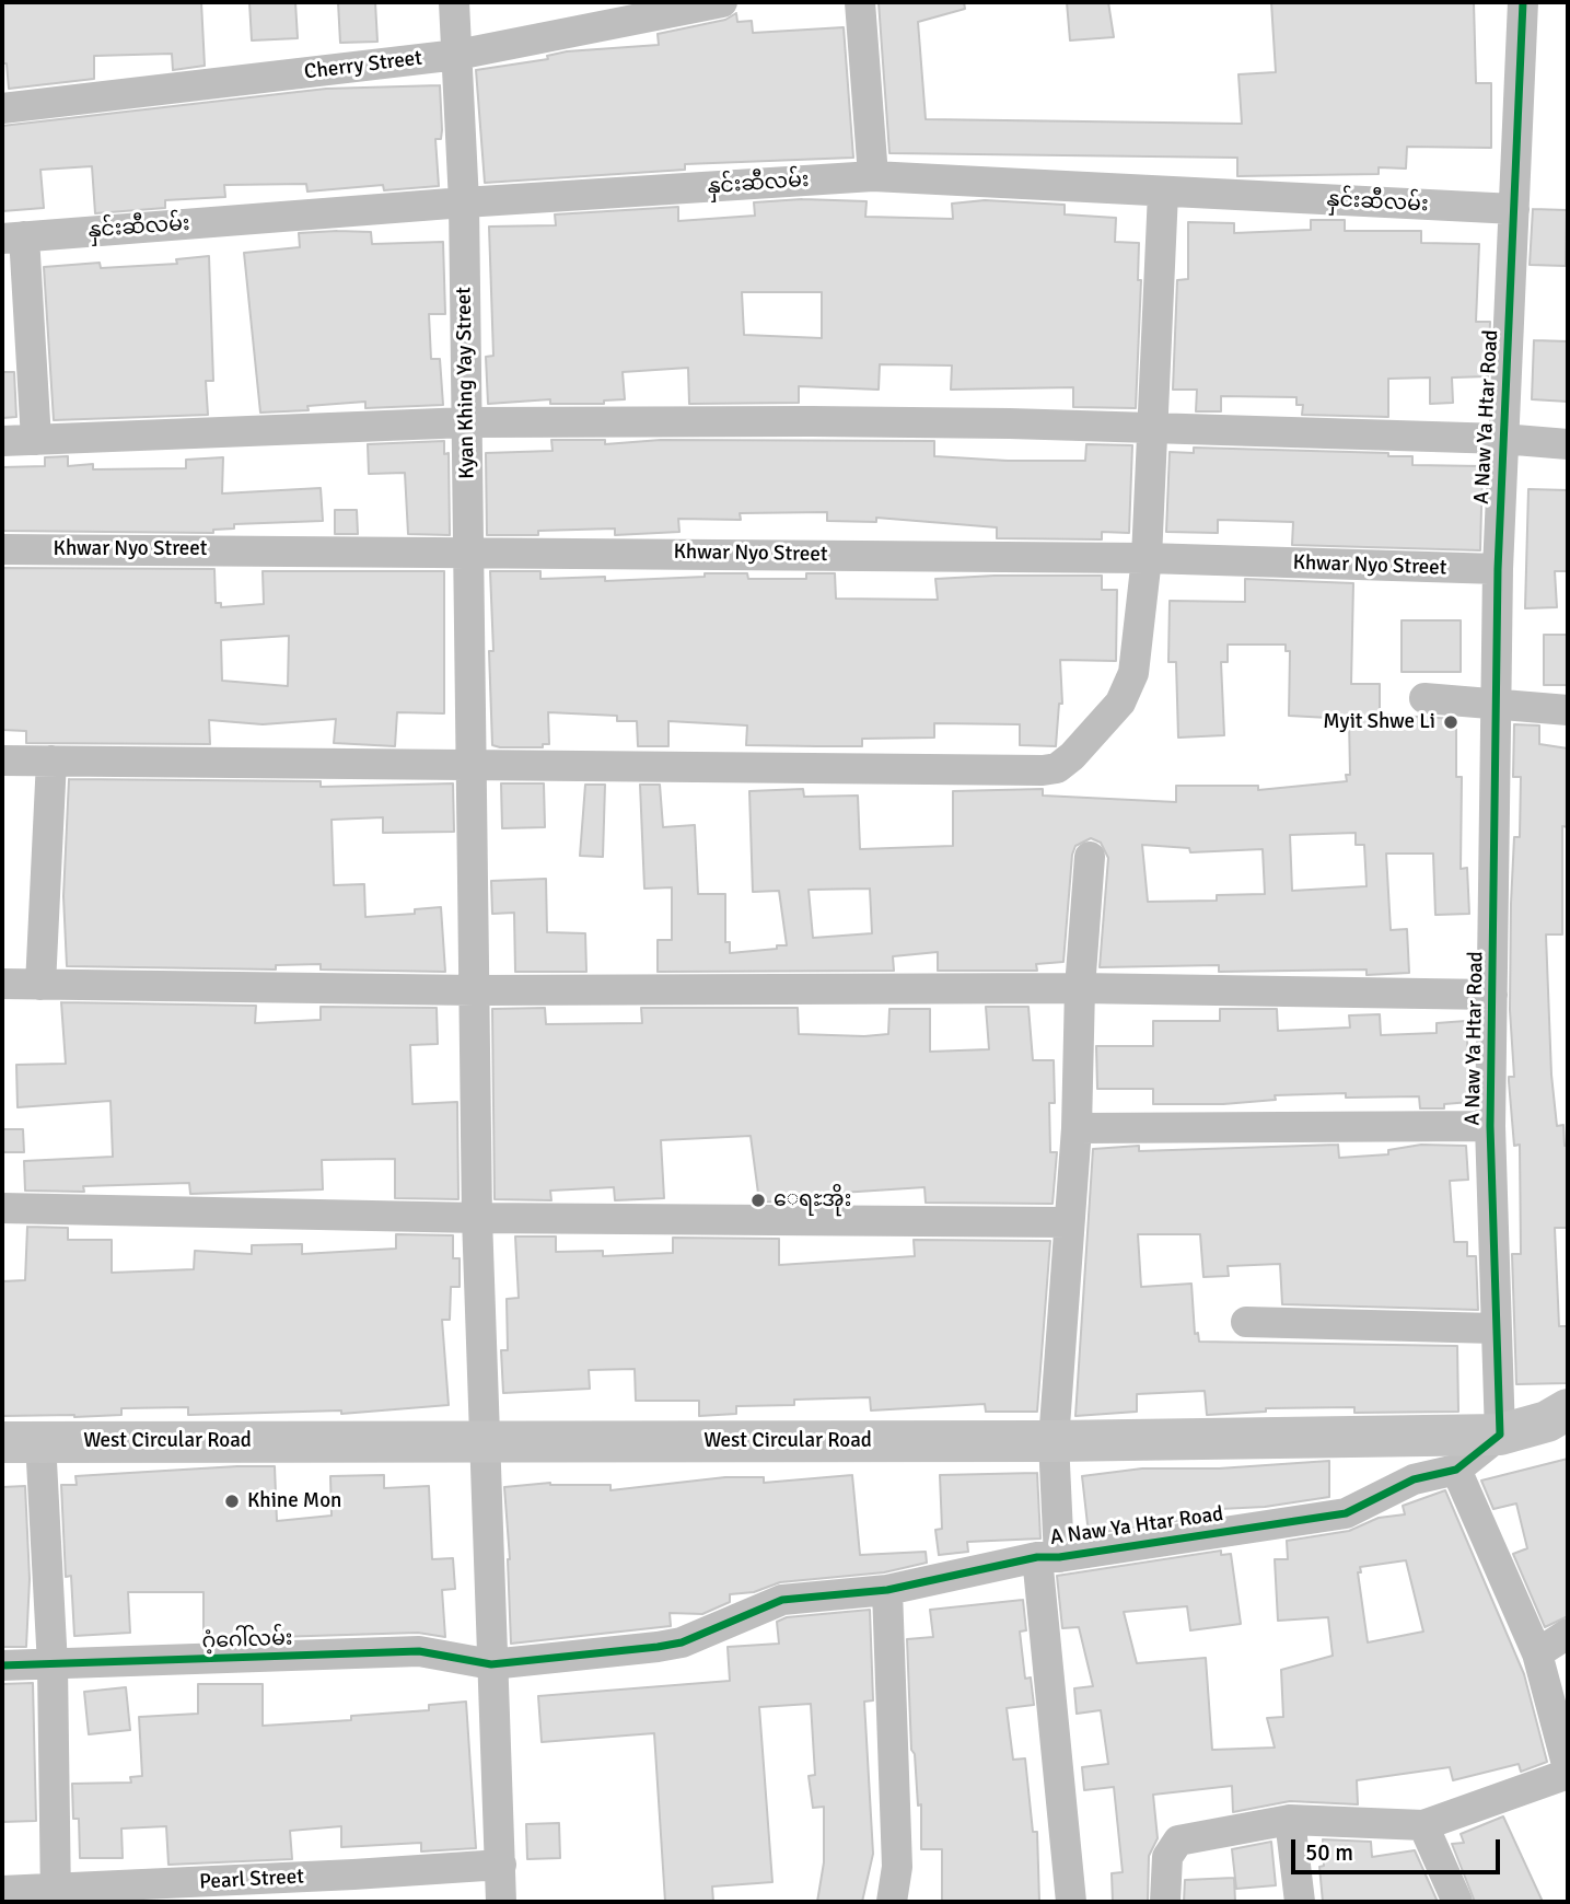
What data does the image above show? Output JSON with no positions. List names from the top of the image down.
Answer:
{
  "streets": {
    "street": [
      "Cherry Street",
      "နှင်းဆီလမ်း",
      "Kyan Khing Yay Street",
      "A Naw Ya Htar Road",
      "Khwar Nyo Street",
      "West Circular Road",
      "ဂံ့ဂေါ်လမ်း",
      "Pearl Street"
    ]
  },
  "crossings": [
    ["Cherry Street", "Kyan Khing Yay Street"],
    ["နှင်းဆီလမ်း", "Kyan Khing Yay Street"],
    ["နှင်းဆီလမ်း", "A Naw Ya Htar Road"],
    ["Kyan Khing Yay Street", "A Naw Ya Htar Road"],
    ["Kyan Khing Yay Street", "Khwar Nyo Street"],
    ["Kyan Khing Yay Street", "West Circular Road"],
    ["Kyan Khing Yay Street", "ဂံ့ဂေါ်လမ်း"],
    ["Kyan Khing Yay Street", "Pearl Street"],
    ["A Naw Ya Htar Road", "Khwar Nyo Street"],
    ["A Naw Ya Htar Road", "West Circular Road"],
    ["A Naw Ya Htar Road", "ဂံ့ဂေါ်လမ်း"]
  ],
  "places": ["Myit Shwe Li", "ေရႊအိုး", "Khine Mon"],
  "scale_bar": "50 m"
}
